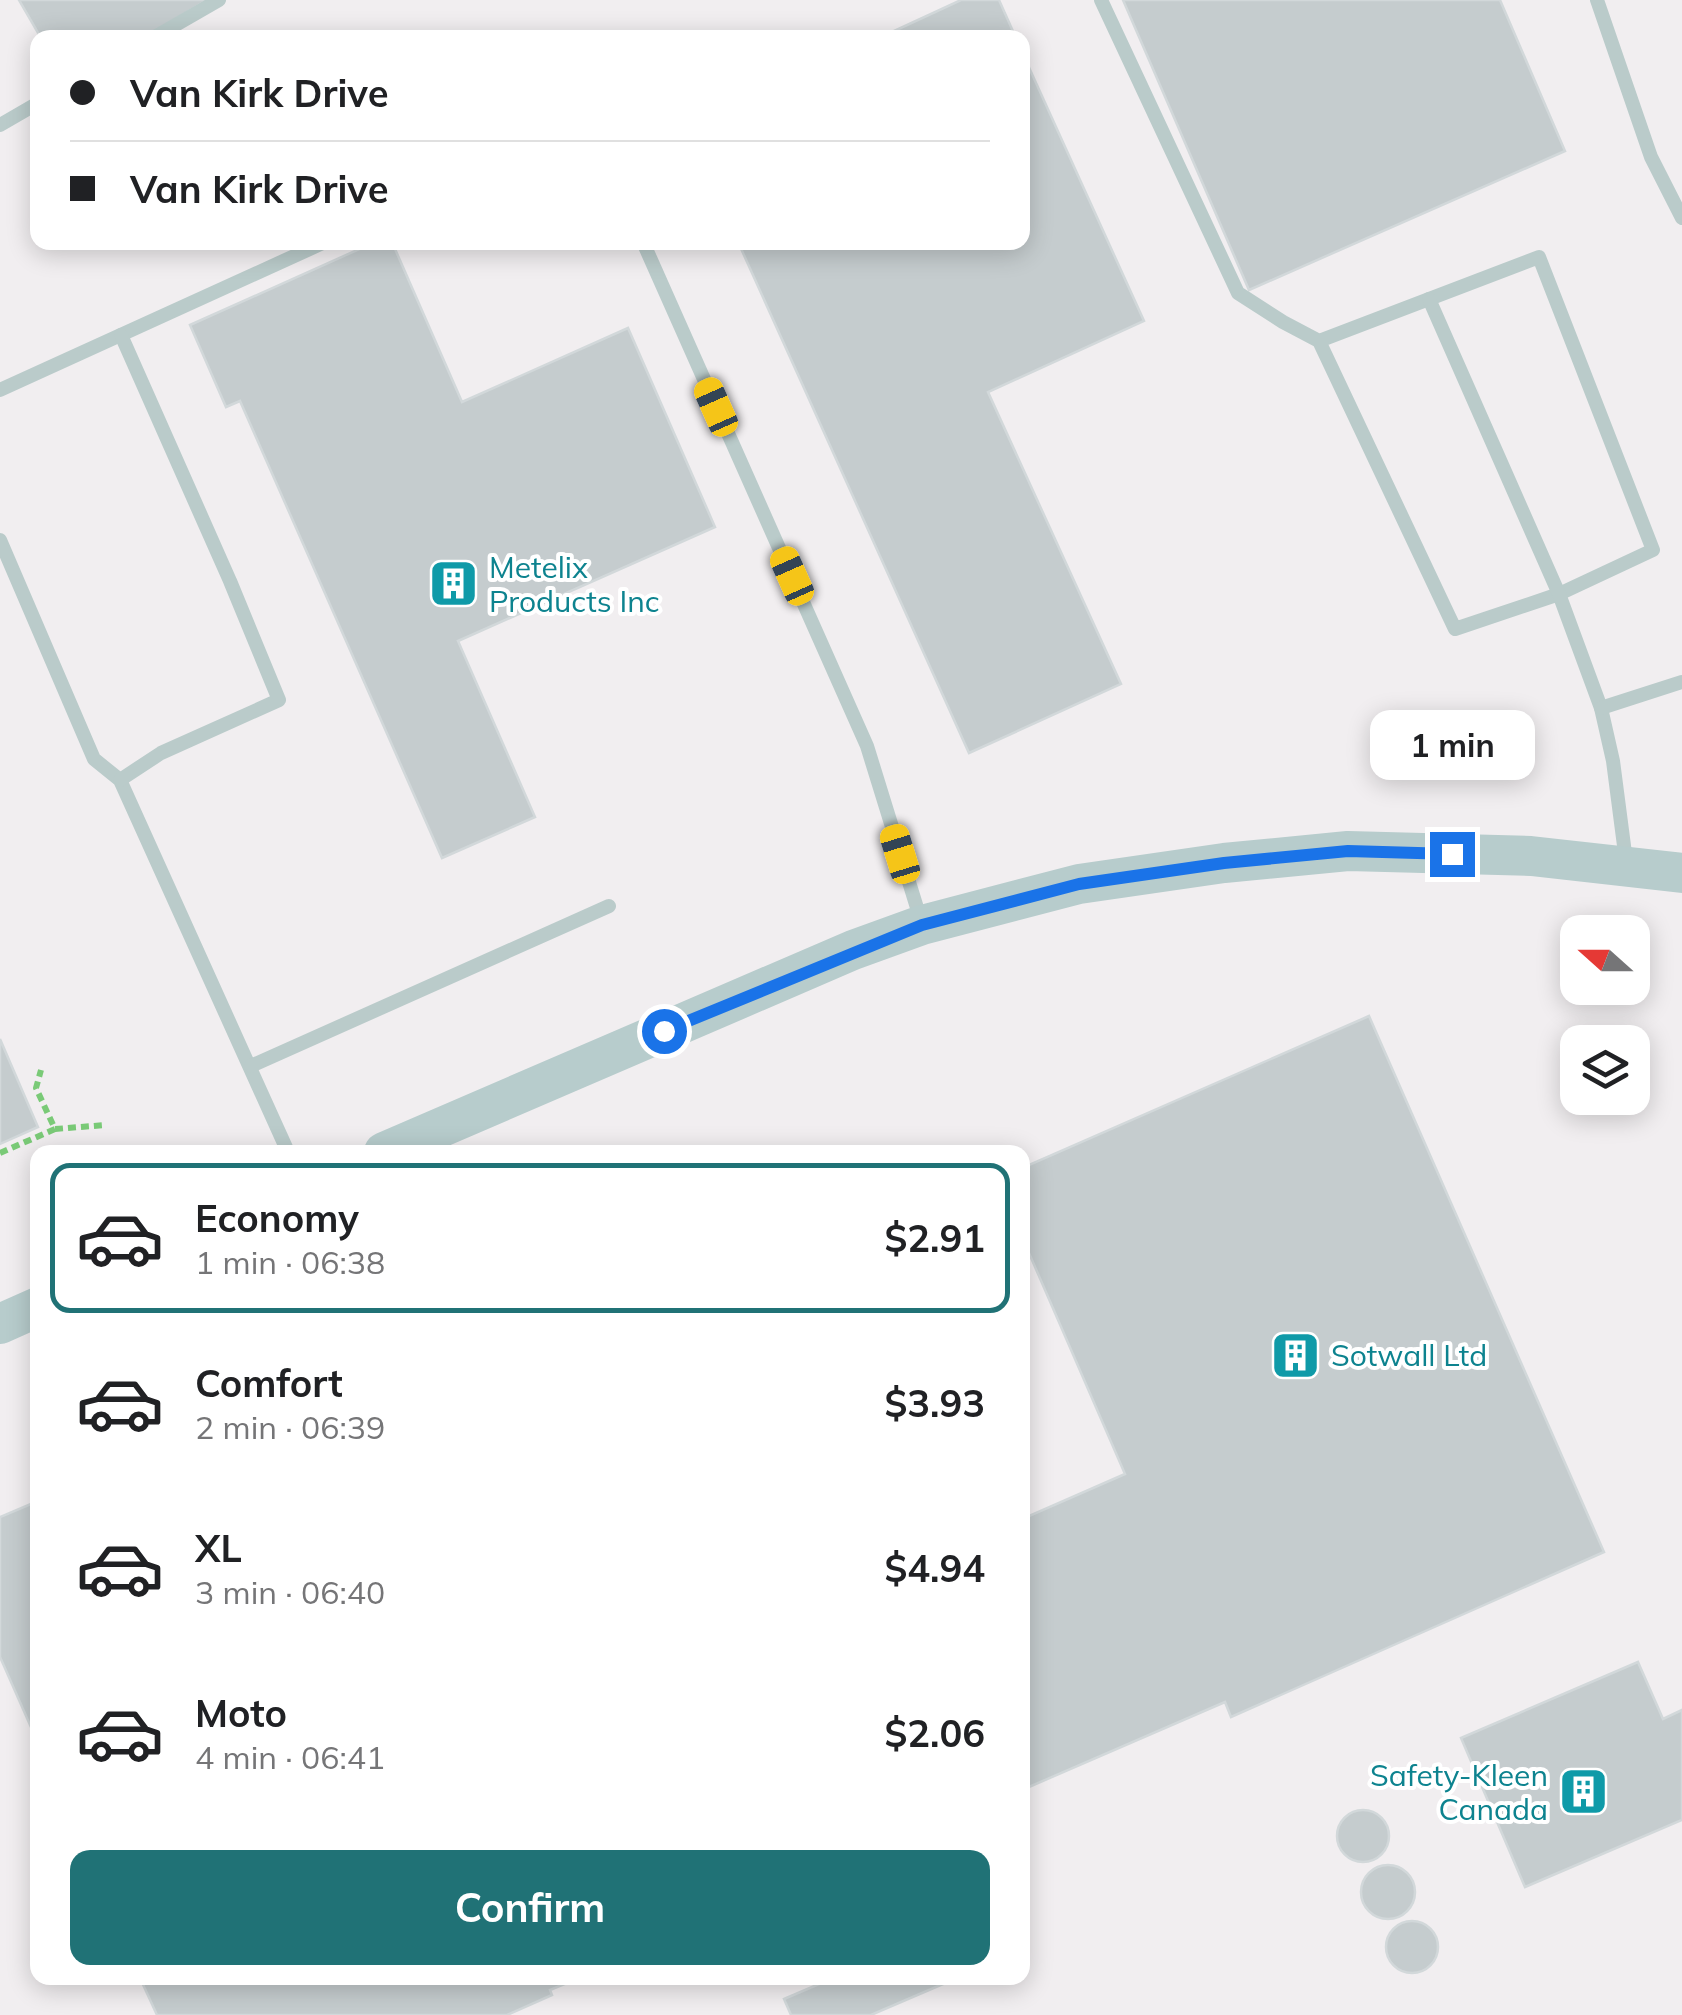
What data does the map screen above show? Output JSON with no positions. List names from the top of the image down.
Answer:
{
  "places": {
    "building": ["Metelix Products Inc", "Sotwall Ltd", "Safety-Kleen Canada"]
  },
  "north": "left",
  "page": {
    "banner": ["Van Kirk Drive", "Van Kirk Drive"],
    "bubble": "1 min",
    "list": [
      {
        "name": "Economy",
        "note": "1 min · 06:38",
        "value": "$2.91"
      },
      {
        "name": "Comfort",
        "note": "2 min · 06:39",
        "value": "$3.93"
      },
      {
        "name": "XL",
        "note": "3 min · 06:40",
        "value": "$4.94"
      },
      {
        "name": "Moto",
        "note": "4 min · 06:41",
        "value": "$2.06"
      }
    ],
    "buttons": "Confirm"
  }
}
